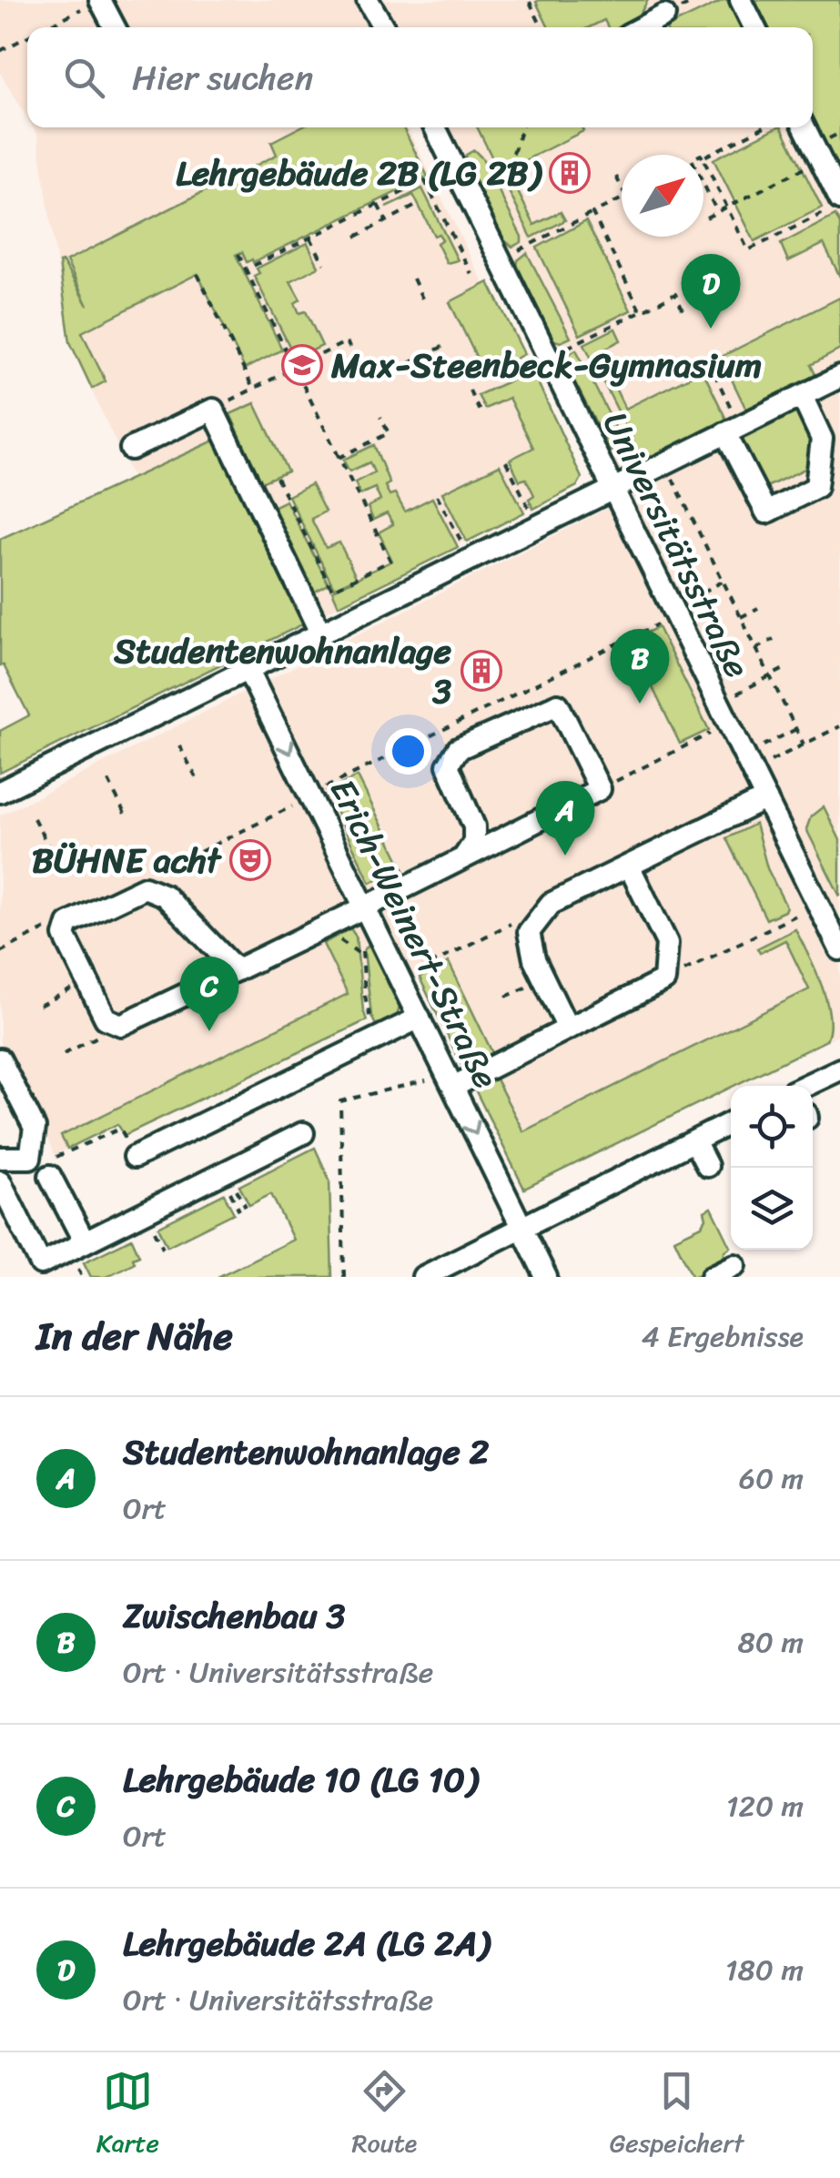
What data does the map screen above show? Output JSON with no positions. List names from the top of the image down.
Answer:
{
  "streets": {
    "street": ["Universitätsstraße", "Erich-Weinert-Straße"]
  },
  "one_way": ["Erich-Weinert-Straße"],
  "places": {
    "building": ["Lehrgebäude 2B (LG 2B)", "Studentenwohnanlage 3"],
    "school or university": ["Max-Steenbeck-Gymnasium"],
    "theatre": ["BÜHNE acht"]
  },
  "north": "top right",
  "page": {
    "search": "Hier suchen",
    "pins": [
      "D",
      "B",
      "A",
      "C"
    ],
    "heading": ["In der Nähe", "4 Ergebnisse"],
    "list": [
      {
        "mark": "A",
        "name": "Studentenwohnanlage 2",
        "note": "Ort",
        "value": "60 m"
      },
      {
        "mark": "B",
        "name": "Zwischenbau 3",
        "note": "Ort · Universitätsstraße",
        "value": "80 m"
      },
      {
        "mark": "C",
        "name": "Lehrgebäude 10 (LG 10)",
        "note": "Ort",
        "value": "120 m"
      },
      {
        "mark": "D",
        "name": "Lehrgebäude 2A (LG 2A)",
        "note": "Ort · Universitätsstraße",
        "value": "180 m"
      }
    ],
    "nav": ["Karte", "Route", "Gespeichert"]
  }
}
